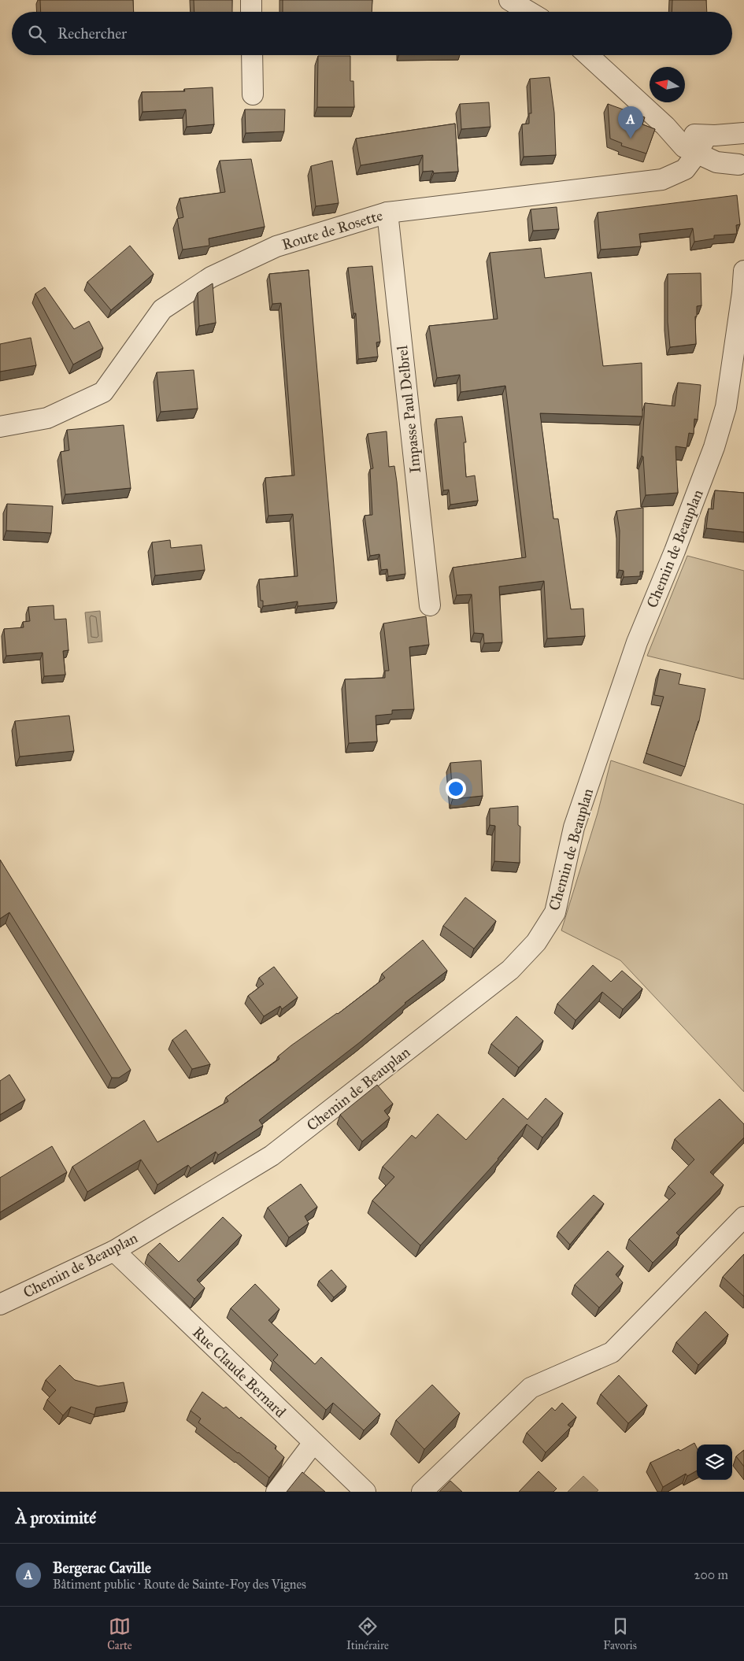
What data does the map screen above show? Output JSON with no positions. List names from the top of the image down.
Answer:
{
  "streets": {
    "street": [
      "Route de Rosette",
      "Impasse Paul Delbrel",
      "Chemin de Beauplan",
      "Rue Claude Bernard"
    ]
  },
  "crossings": [
    ["Route de Rosette", "Impasse Paul Delbrel"],
    ["Chemin de Beauplan", "Rue Claude Bernard"]
  ],
  "north": "left",
  "page": {
    "search": "Rechercher",
    "pins": "A",
    "heading": "À proximité",
    "list": [
      {
        "mark": "A",
        "name": "Bergerac Caville",
        "note": "Bâtiment public · Route de Sainte-Foy des Vignes",
        "value": "200 m"
      }
    ],
    "nav": ["Carte", "Itinéraire", "Favoris"]
  }
}
